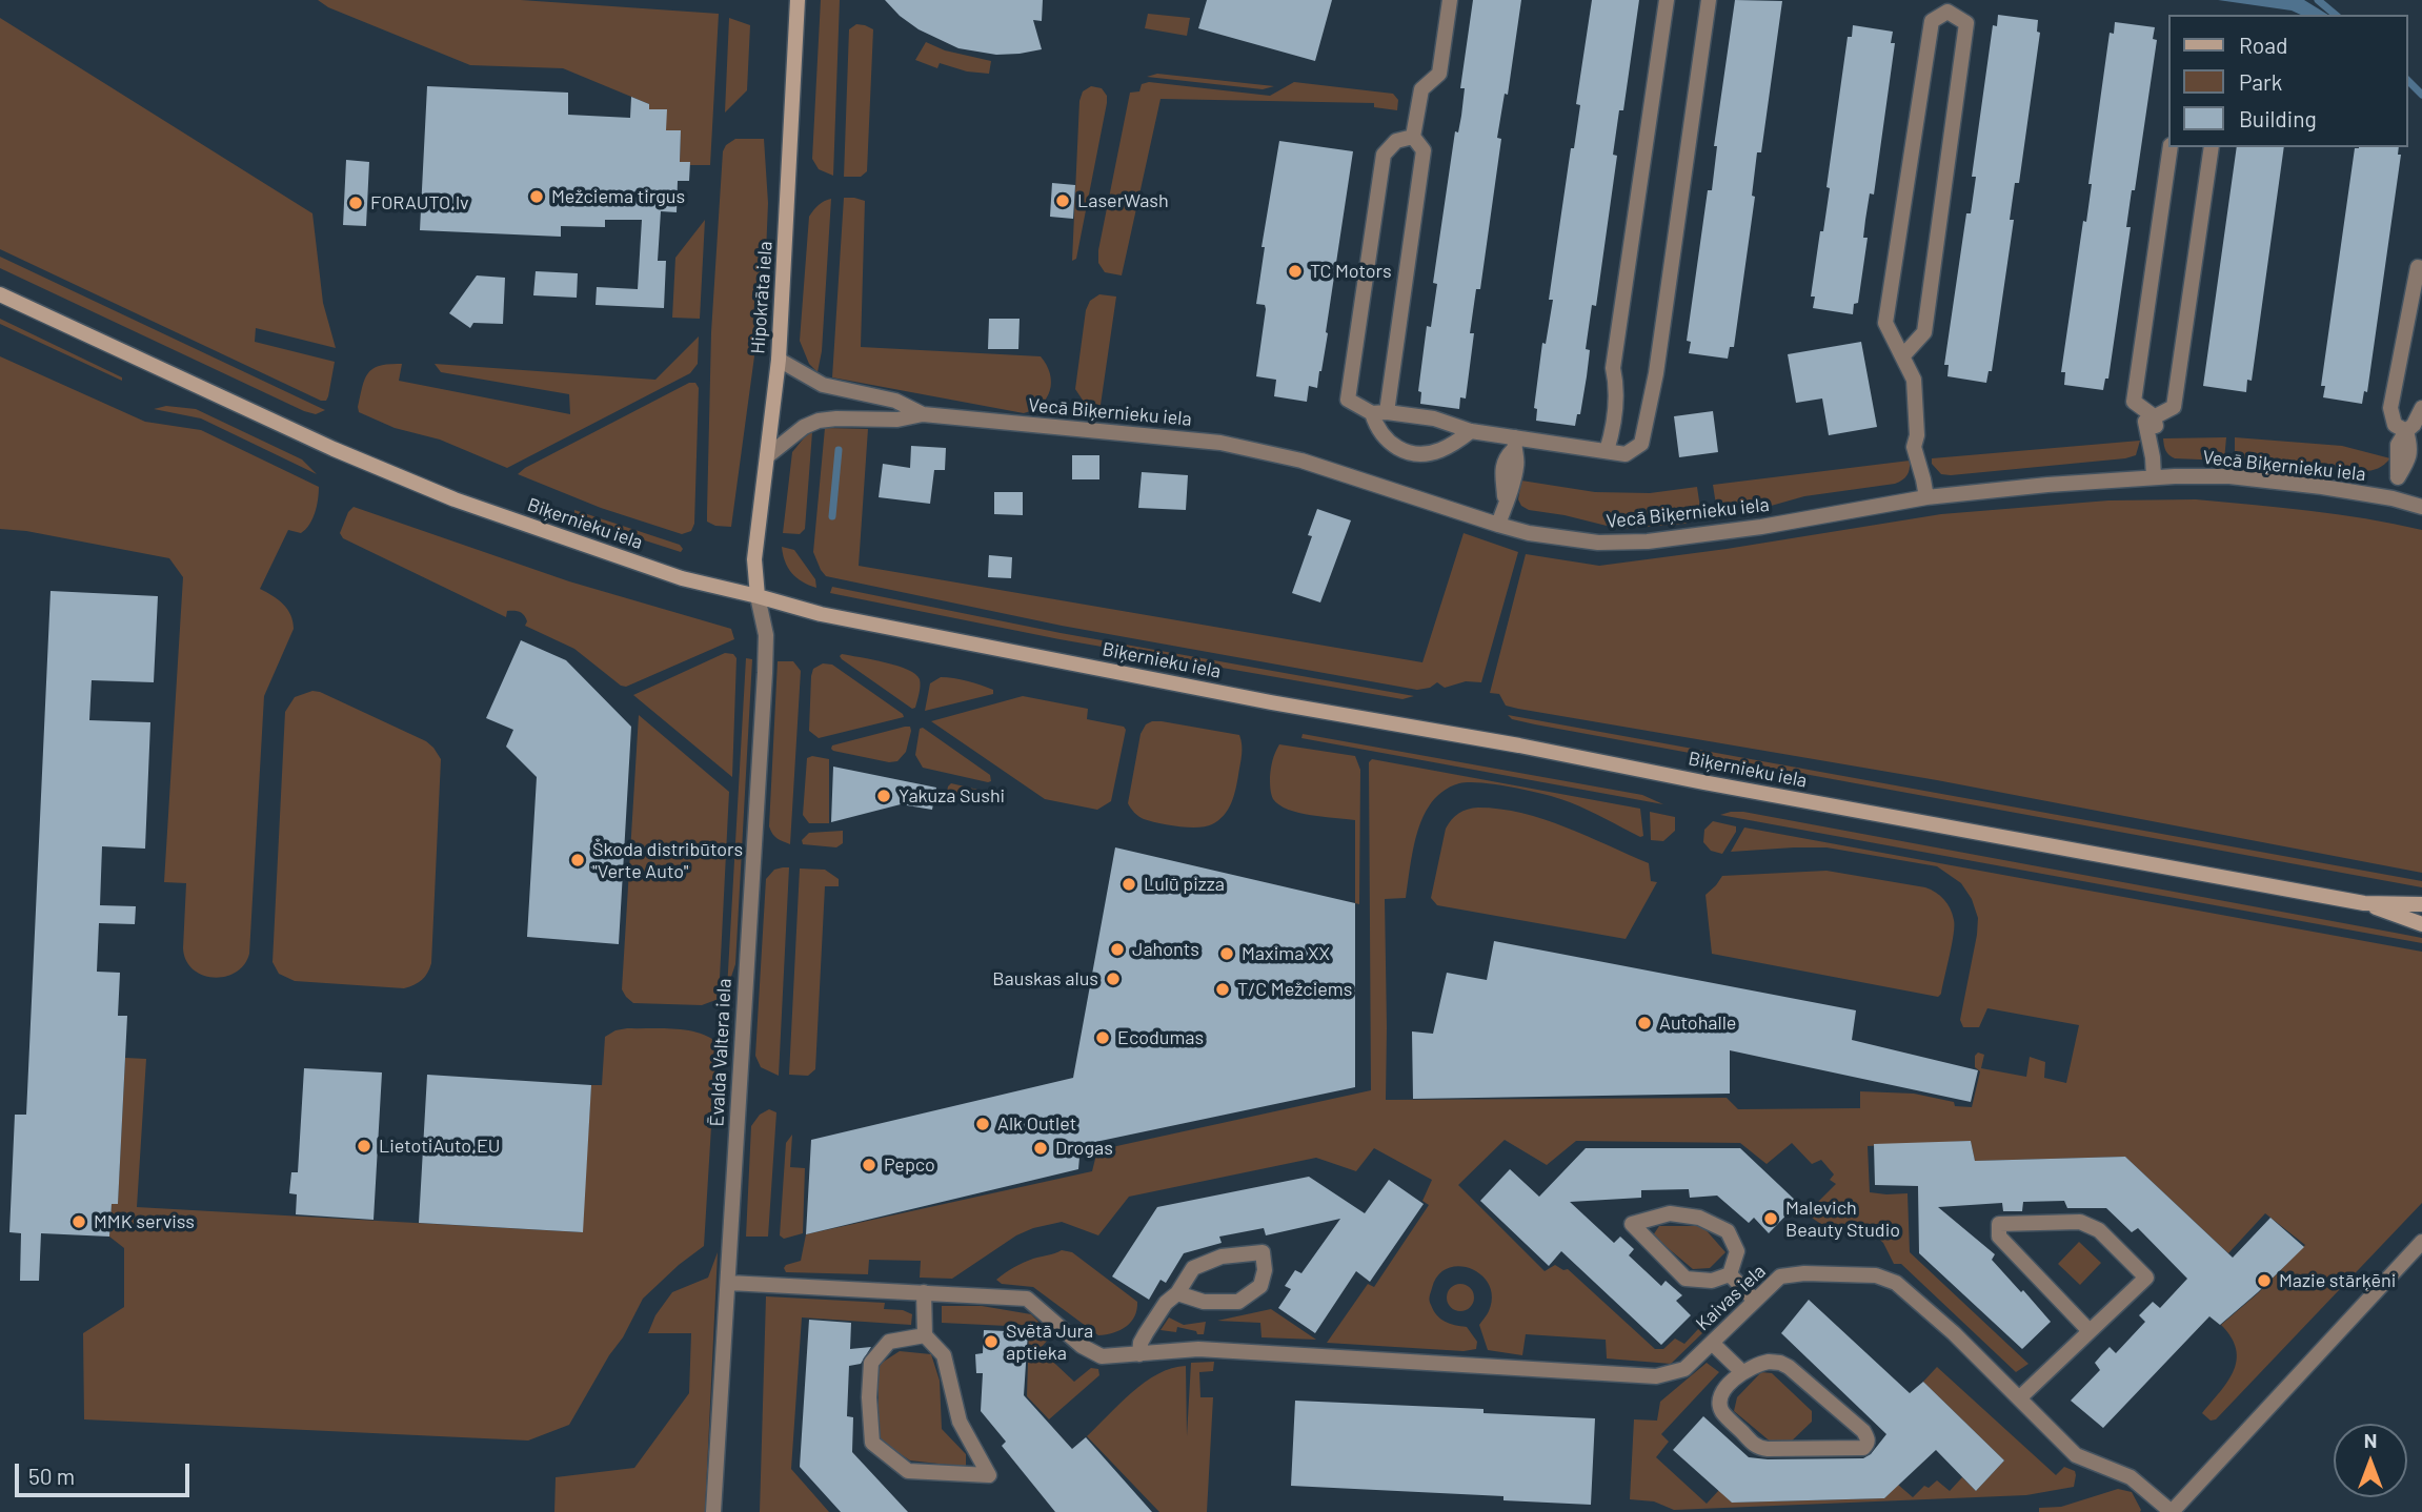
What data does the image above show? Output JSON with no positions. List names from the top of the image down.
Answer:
{
  "streets": {
    "main road": ["Hipokrāta iela", "Biķernieku iela"],
    "street": ["Vecā Biķernieku iela", "Ēvalda Valtera iela", "Kaivas iela"]
  },
  "crossings": [
    ["Hipokrāta iela", "Vecā Biķernieku iela"],
    ["Hipokrāta iela", "Biķernieku iela"],
    ["Hipokrāta iela", "Ēvalda Valtera iela"],
    ["Biķernieku iela", "Ēvalda Valtera iela"],
    ["Ēvalda Valtera iela", "Kaivas iela"]
  ],
  "places": [
    "Mežciema tirgus",
    "LaserWash",
    "FORAUTO.lv",
    "TC Motors",
    "Yakuza Sushi",
    "Škoda distribūtors \"Verte Auto\"",
    "Lulū pizza",
    "Jahonts",
    "Maxima XX",
    "Bauskas alus",
    "T/C Mežciems",
    "Autohalle",
    "Ecodumas",
    "Alk Outlet",
    "LietotiAuto.EU",
    "Drogas",
    "Pepco",
    "Malevich Beauty Studio",
    "MMK serviss",
    "Mazie stārķēni",
    "Svētā Jura aptieka"
  ],
  "legend": ["Road", "Park", "Building"],
  "scale_bar": "50 m",
  "north": "top"
}
